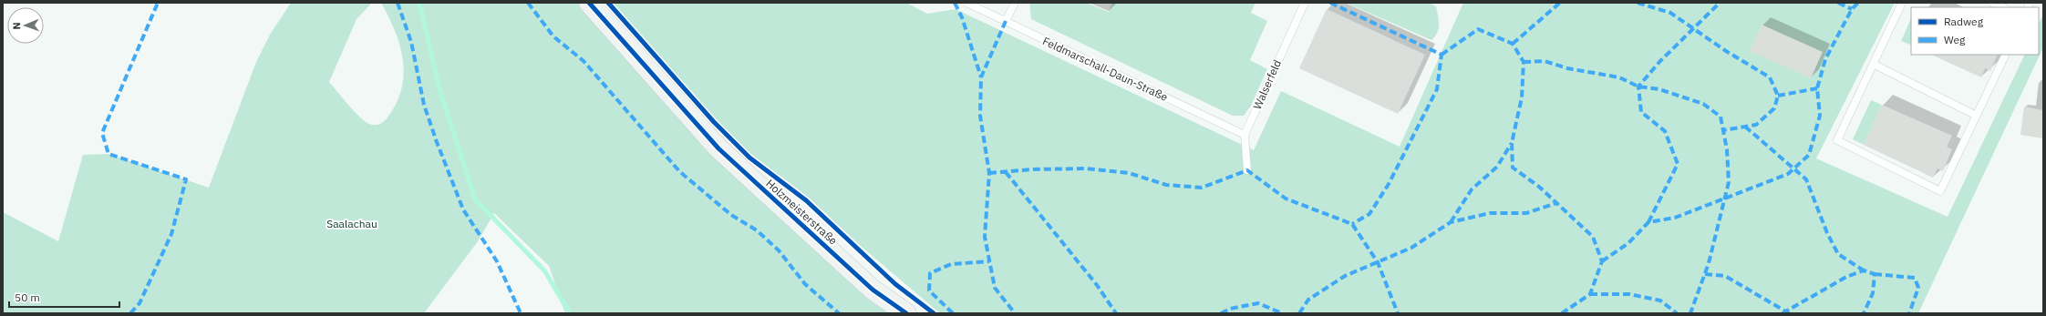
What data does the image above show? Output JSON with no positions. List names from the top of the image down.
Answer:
{
  "streets": {
    "street": ["Holzmeisterstraße"],
    "lane": ["Feldmarschall-Daun-Straße", "Walserfeld"]
  },
  "crossings": [
    ["Feldmarschall-Daun-Straße", "Walserfeld"]
  ],
  "parks": ["Saalachau"],
  "legend": ["Radweg", "Weg"],
  "scale_bar": "50 m",
  "north": "left"
}
